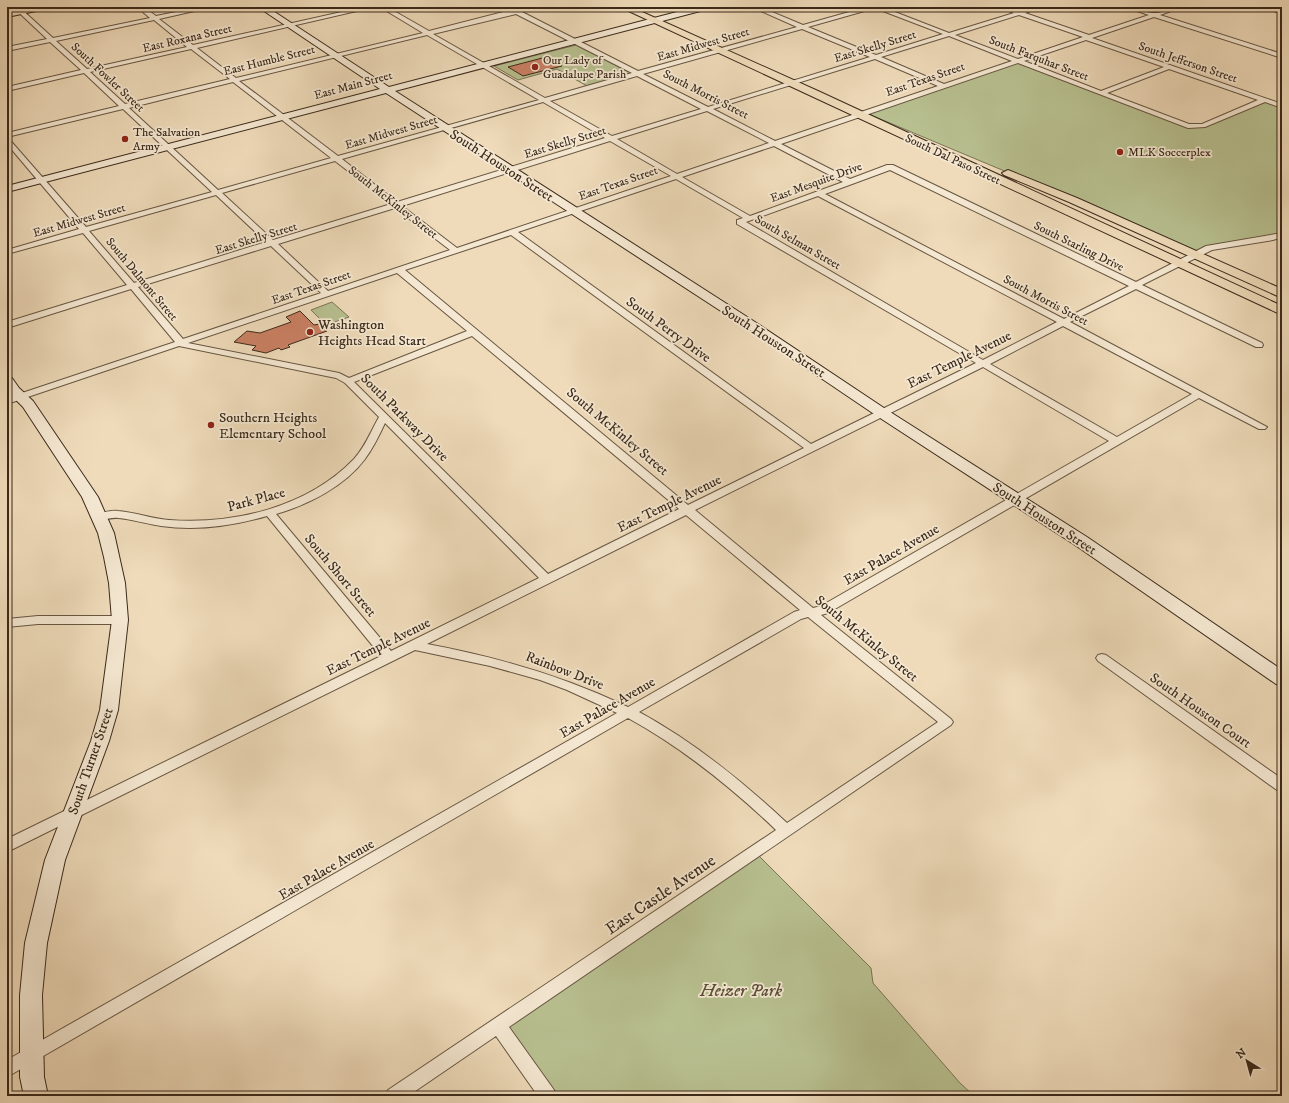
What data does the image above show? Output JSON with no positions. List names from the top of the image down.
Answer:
{
  "streets": {
    "main road": ["South Dal Paso Street"],
    "street": [
      "East Roxana Street",
      "East Midwest Street",
      "East Skelly Street",
      "South Farquhar Street",
      "East Humble Street",
      "South Jefferson Street",
      "South Fowler Street",
      "East Texas Street",
      "East Main Street",
      "South Morris Street",
      "South Houston Street",
      "East Mesquite Drive",
      "South McKinley Street",
      "South Selman Street",
      "South Starling Drive",
      "South Dalmont Street",
      "South Perry Drive",
      "East Temple Avenue",
      "South Parkway Drive",
      "Park Place",
      "East Palace Avenue",
      "South Short Street",
      "Rainbow Drive",
      "South Houston Court",
      "South Turner Street",
      "East Castle Avenue"
    ]
  },
  "crossings": [
    ["East Roxana Street", "South Fowler Street"],
    ["East Roxana Street", "South Houston Street"],
    ["East Roxana Street", "South McKinley Street"],
    ["East Midwest Street", "South Fowler Street"],
    ["East Midwest Street", "South Morris Street"],
    ["East Midwest Street", "South Dal Paso Street"],
    ["East Midwest Street", "South Houston Street"],
    ["East Midwest Street", "South McKinley Street"],
    ["East Midwest Street", "South Selman Street"],
    ["East Midwest Street", "South Dalmont Street"],
    ["East Skelly Street", "South Farquhar Street"],
    ["East Skelly Street", "South Jefferson Street"],
    ["East Skelly Street", "South Fowler Street"],
    ["East Skelly Street", "South Morris Street"],
    ["East Skelly Street", "South Dal Paso Street"],
    ["East Skelly Street", "South Houston Street"],
    ["East Skelly Street", "South McKinley Street"],
    ["East Skelly Street", "South Selman Street"],
    ["East Skelly Street", "South Dalmont Street"],
    ["South Farquhar Street", "South Jefferson Street"],
    ["South Farquhar Street", "East Texas Street"],
    ["East Humble Street", "South Fowler Street"],
    ["East Humble Street", "South Morris Street"],
    ["East Humble Street", "South Houston Street"],
    ["East Humble Street", "South McKinley Street"],
    ["East Humble Street", "South Selman Street"],
    ["South Jefferson Street", "East Texas Street"],
    ["South Fowler Street", "East Texas Street"],
    ["South Fowler Street", "East Main Street"],
    ["East Texas Street", "South Morris Street"],
    ["East Texas Street", "South Dal Paso Street"],
    ["East Texas Street", "South Houston Street"],
    ["East Texas Street", "South McKinley Street"],
    ["East Texas Street", "South Selman Street"],
    ["East Texas Street", "South Dalmont Street"],
    ["East Texas Street", "South Perry Drive"],
    ["East Texas Street", "South Parkway Drive"],
    ["East Texas Street", "South Turner Street"],
    ["East Main Street", "South Morris Street"],
    ["East Main Street", "South Dal Paso Street"],
    ["East Main Street", "South Houston Street"],
    ["East Main Street", "South McKinley Street"],
    ["East Main Street", "South Selman Street"],
    ["East Main Street", "South Dalmont Street"],
    ["South Morris Street", "East Mesquite Drive"],
    ["South Morris Street", "East Temple Avenue"],
    ["South Morris Street", "East Palace Avenue"],
    ["South Dal Paso Street", "East Temple Avenue"],
    ["South Houston Street", "East Temple Avenue"],
    ["South Houston Street", "East Palace Avenue"],
    ["East Mesquite Drive", "South Selman Street"],
    ["East Mesquite Drive", "South Starling Drive"],
    ["South McKinley Street", "East Temple Avenue"],
    ["South McKinley Street", "East Palace Avenue"],
    ["South McKinley Street", "East Castle Avenue"],
    ["South Selman Street", "East Temple Avenue"],
    ["South Selman Street", "East Palace Avenue"],
    ["South Starling Drive", "East Temple Avenue"],
    ["South Dalmont Street", "South Parkway Drive"],
    ["South Perry Drive", "East Temple Avenue"],
    ["East Temple Avenue", "South Parkway Drive"],
    ["East Temple Avenue", "South Short Street"],
    ["East Temple Avenue", "Rainbow Drive"],
    ["East Temple Avenue", "South Turner Street"],
    ["South Parkway Drive", "Park Place"],
    ["Park Place", "South Short Street"],
    ["Park Place", "South Turner Street"],
    ["East Palace Avenue", "Rainbow Drive"],
    ["East Palace Avenue", "South Turner Street"],
    ["Rainbow Drive", "East Castle Avenue"]
  ],
  "parks": ["Heizer Park"],
  "places": [
    "Our Lady of Guadalupe Parish",
    "The Salvation Army",
    "MLK Soccerplex",
    "Washington Heights Head Start",
    "Southern Heights Elementary School"
  ],
  "north": "top left"
}
